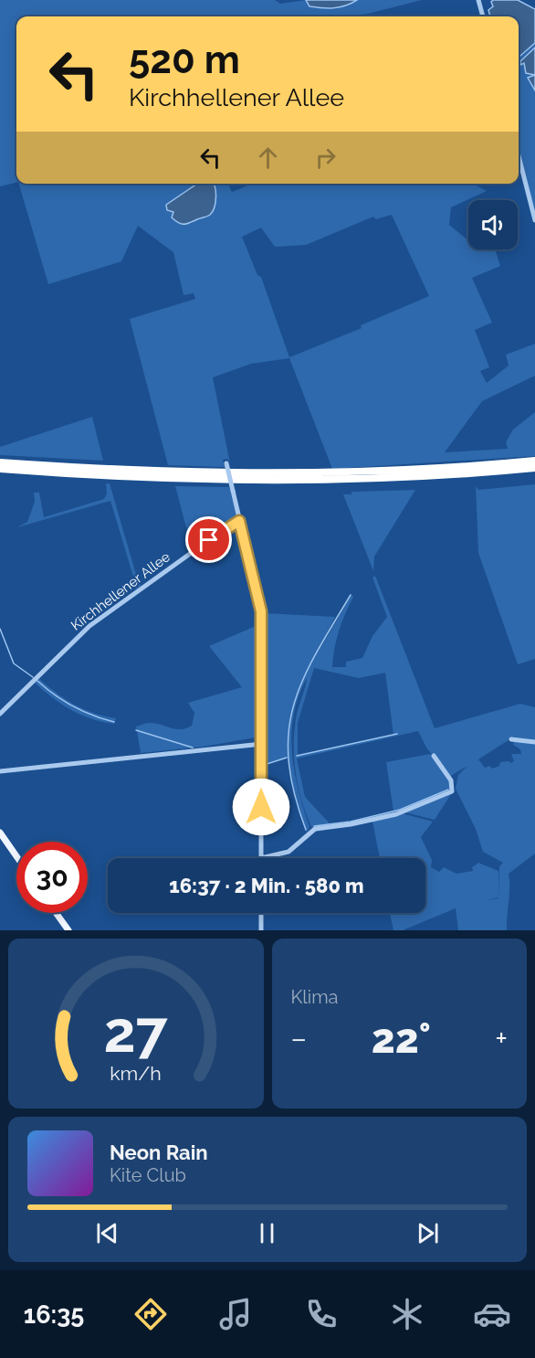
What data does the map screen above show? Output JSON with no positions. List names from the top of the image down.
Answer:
{
  "streets": {
    "street": ["Kirchhellener Allee"]
  },
  "page": {
    "turn": ["520 m", "Kirchhellener Allee"],
    "limit": "30",
    "trip": "16:37 · 2 Min. · 580 m",
    "tile": "Klima",
    "heat": ["−", "22°", "+"],
    "song": ["Neon Rain", "Kite Club"],
    "tabs": "16:35",
    "gauge": ["27", "km/h"]
  }
}
